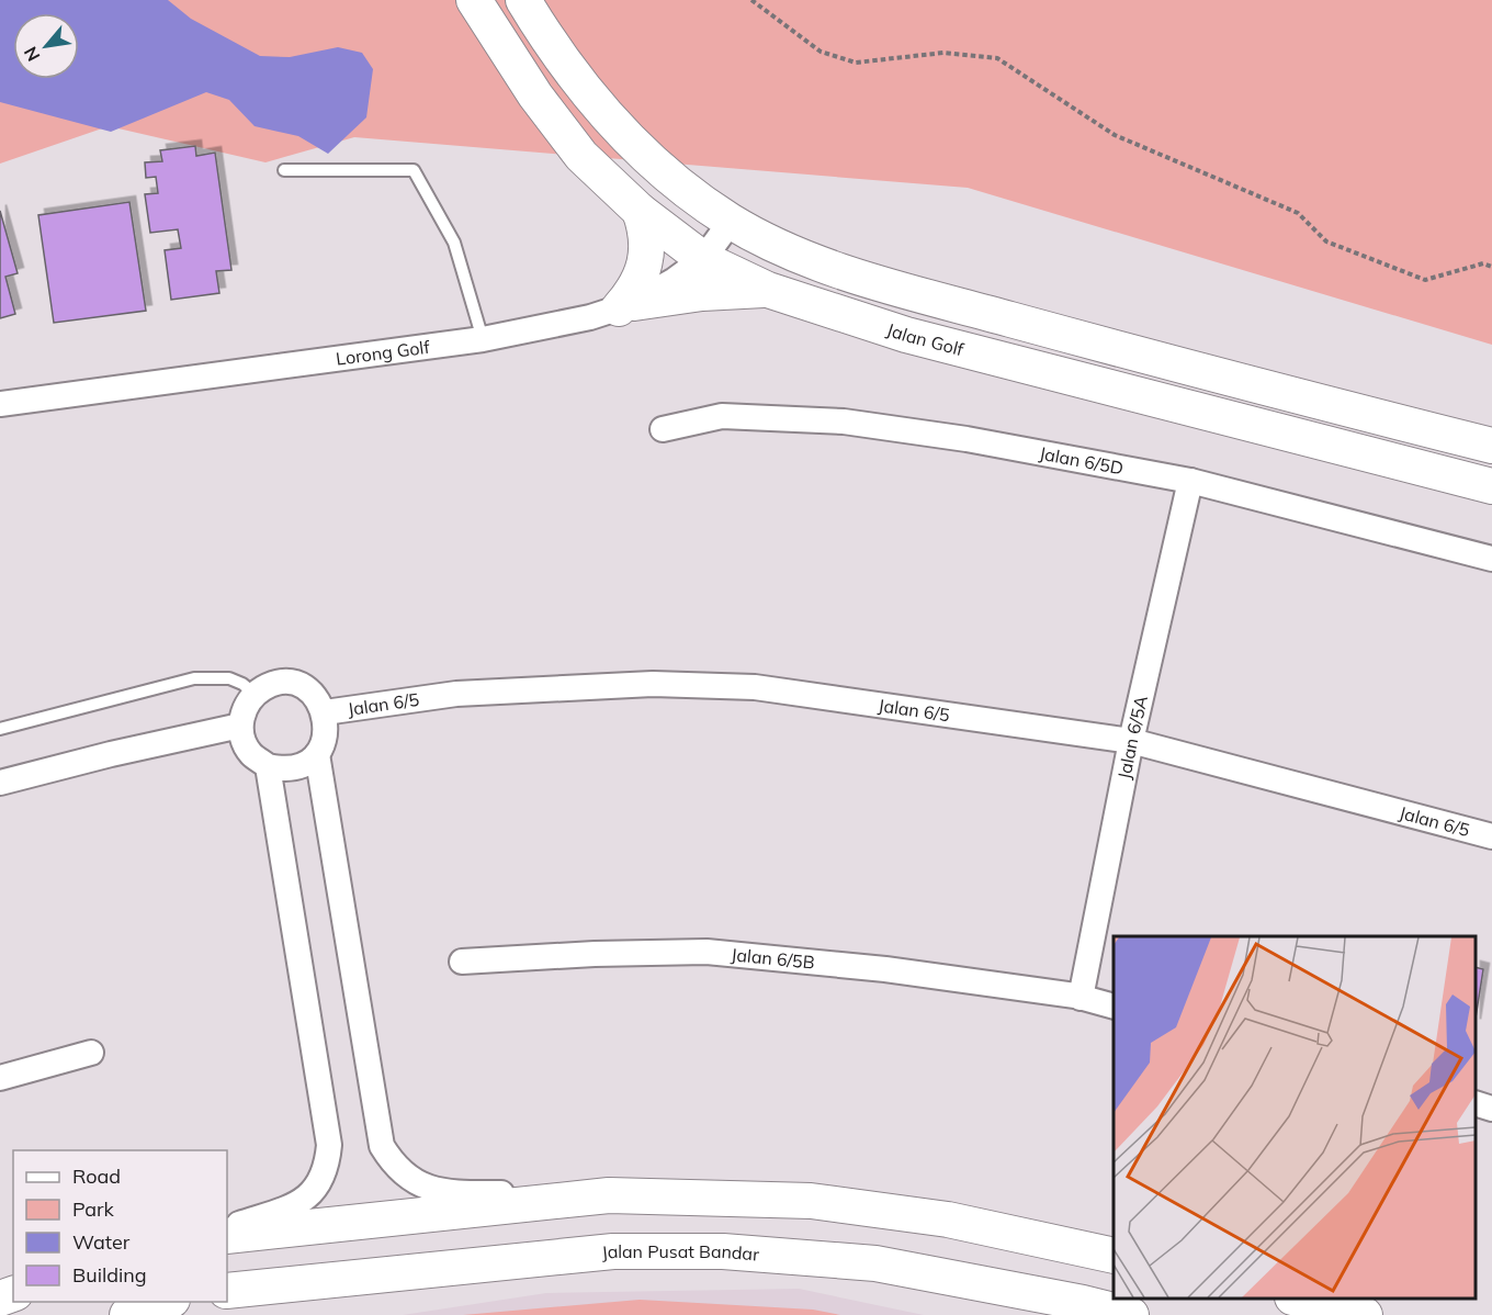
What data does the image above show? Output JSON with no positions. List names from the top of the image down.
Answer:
{
  "streets": {
    "street": [
      "Jalan Golf",
      "Lorong Golf",
      "Jalan 6/5D",
      "Jalan 6/5",
      "Jalan 6/5A",
      "Jalan 6/5B",
      "Jalan Pusat Bandar"
    ]
  },
  "crossings": [
    ["Jalan Golf", "Lorong Golf"],
    ["Jalan 6/5D", "Jalan 6/5A"],
    ["Jalan 6/5", "Jalan 6/5A"],
    ["Jalan 6/5A", "Jalan 6/5B"]
  ],
  "legend": [
    "Road",
    "Park",
    "Water",
    "Building"
  ],
  "north": "bottom left"
}
